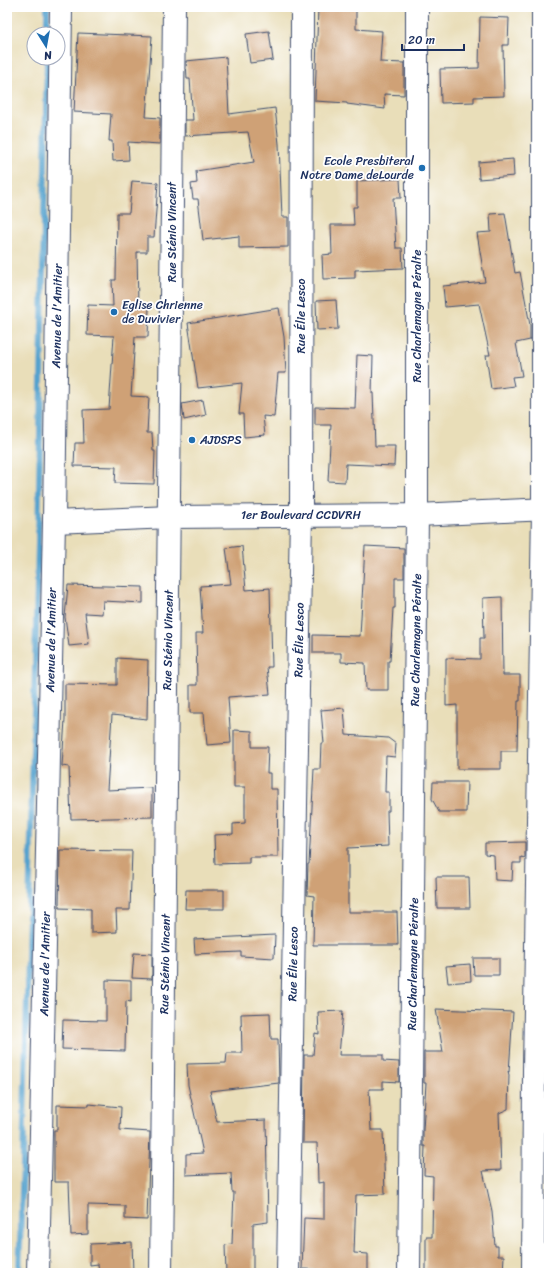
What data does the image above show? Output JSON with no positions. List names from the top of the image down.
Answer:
{
  "streets": {
    "street": [
      "Rue Sténio Vincent",
      "Avenue de l'Amitier",
      "Rue Élie Lesco",
      "Rue Charlemagne Péralte",
      "1er Boulevard CCDVRH"
    ]
  },
  "crossings": [
    ["Rue Sténio Vincent", "1er Boulevard CCDVRH"],
    ["Avenue de l'Amitier", "1er Boulevard CCDVRH"],
    ["Rue Élie Lesco", "1er Boulevard CCDVRH"],
    ["Rue Charlemagne Péralte", "1er Boulevard CCDVRH"]
  ],
  "places": ["Ecole Presbiteral Notre Dame deLourde", "Eglise Chrienne de Duvivier", "AJDSPS"],
  "scale_bar": "20 m",
  "north": "bottom"
}
